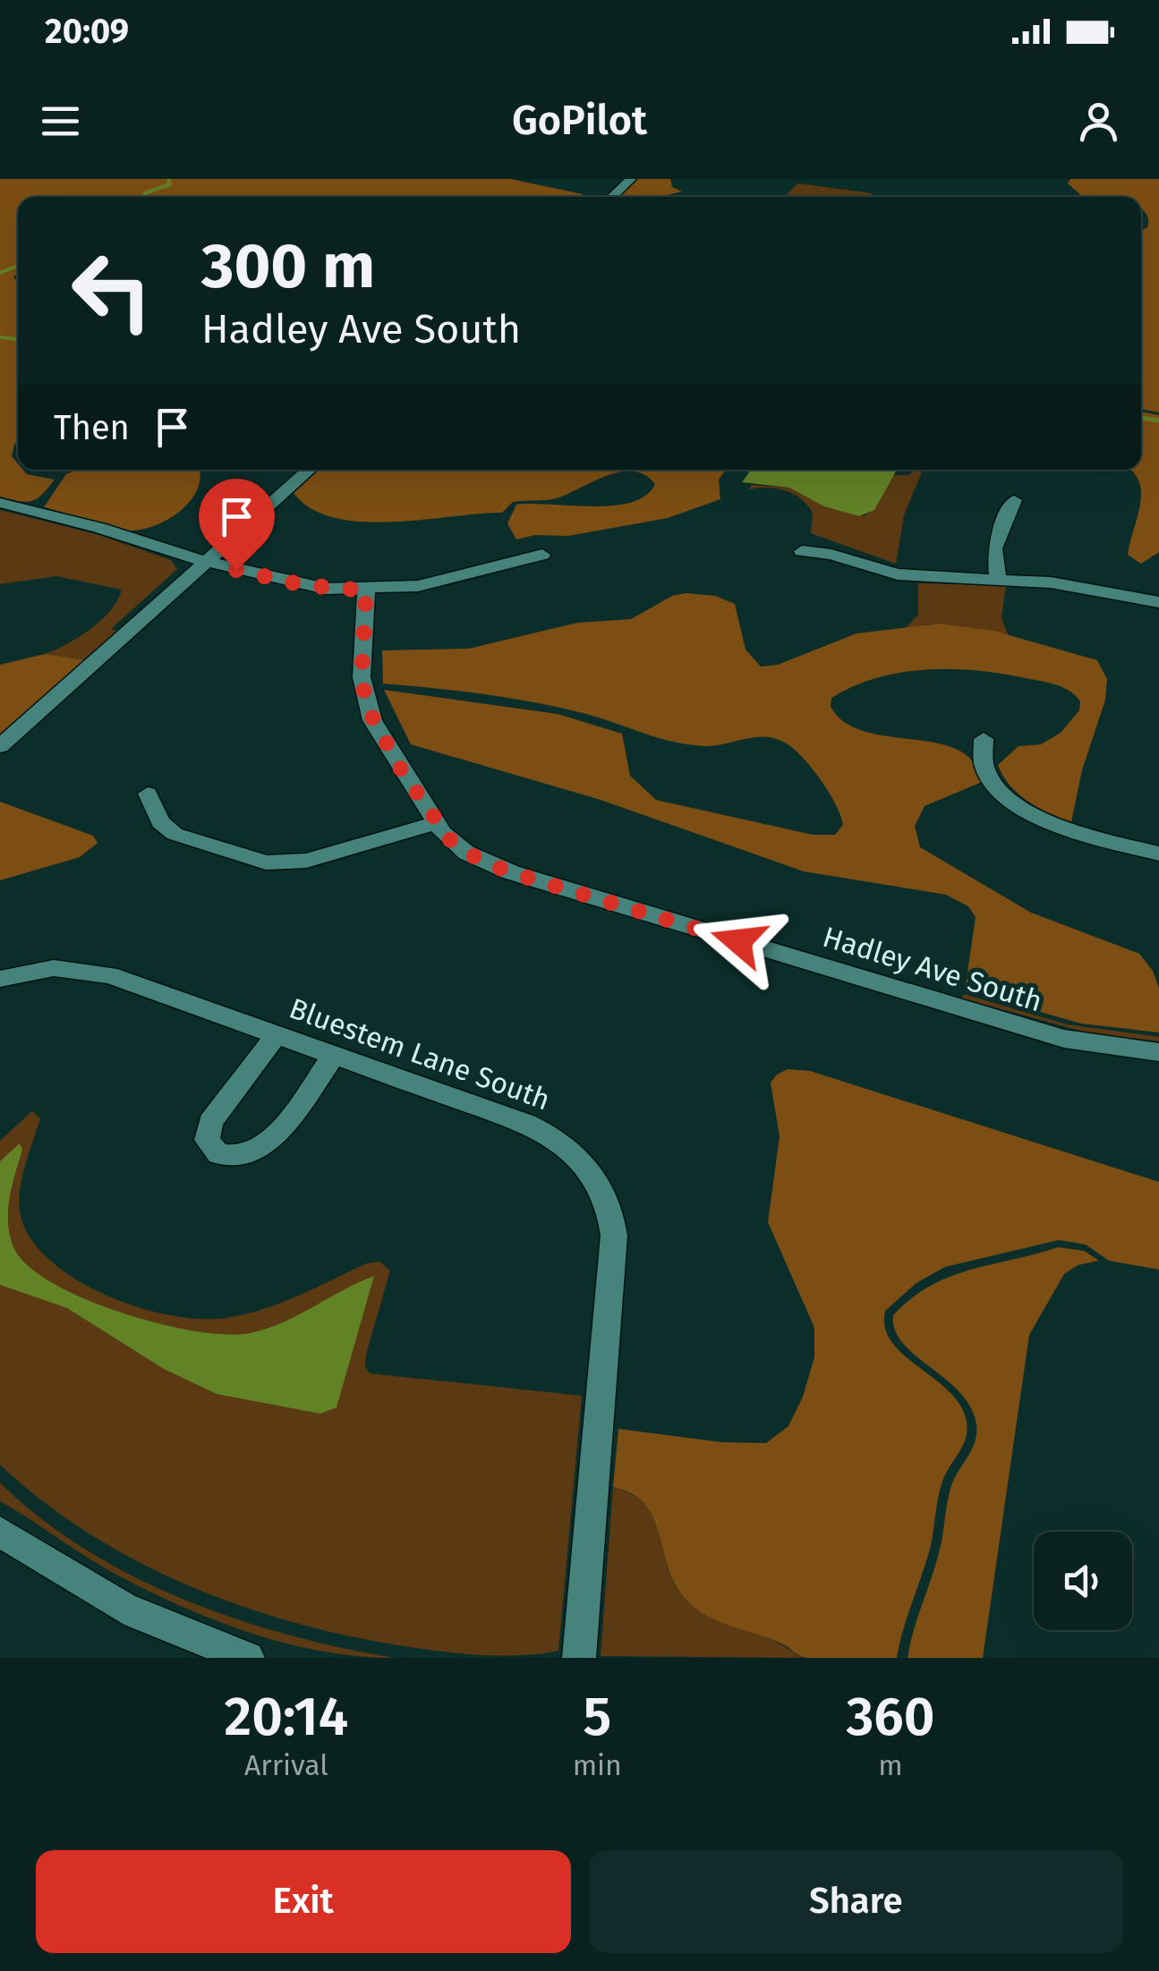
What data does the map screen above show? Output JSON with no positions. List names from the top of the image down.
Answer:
{
  "streets": {
    "street": ["Hadley Ave South", "Bluestem Lane South"]
  },
  "page": {
    "status": "20:09",
    "header": "GoPilot",
    "turn": ["300 m", "Hadley Ave South"],
    "then": "Then",
    "eta": [
      "20:14",
      "Arrival",
      "5",
      "min",
      "360",
      "m"
    ],
    "buttons": ["Exit", "Share"]
  }
}
